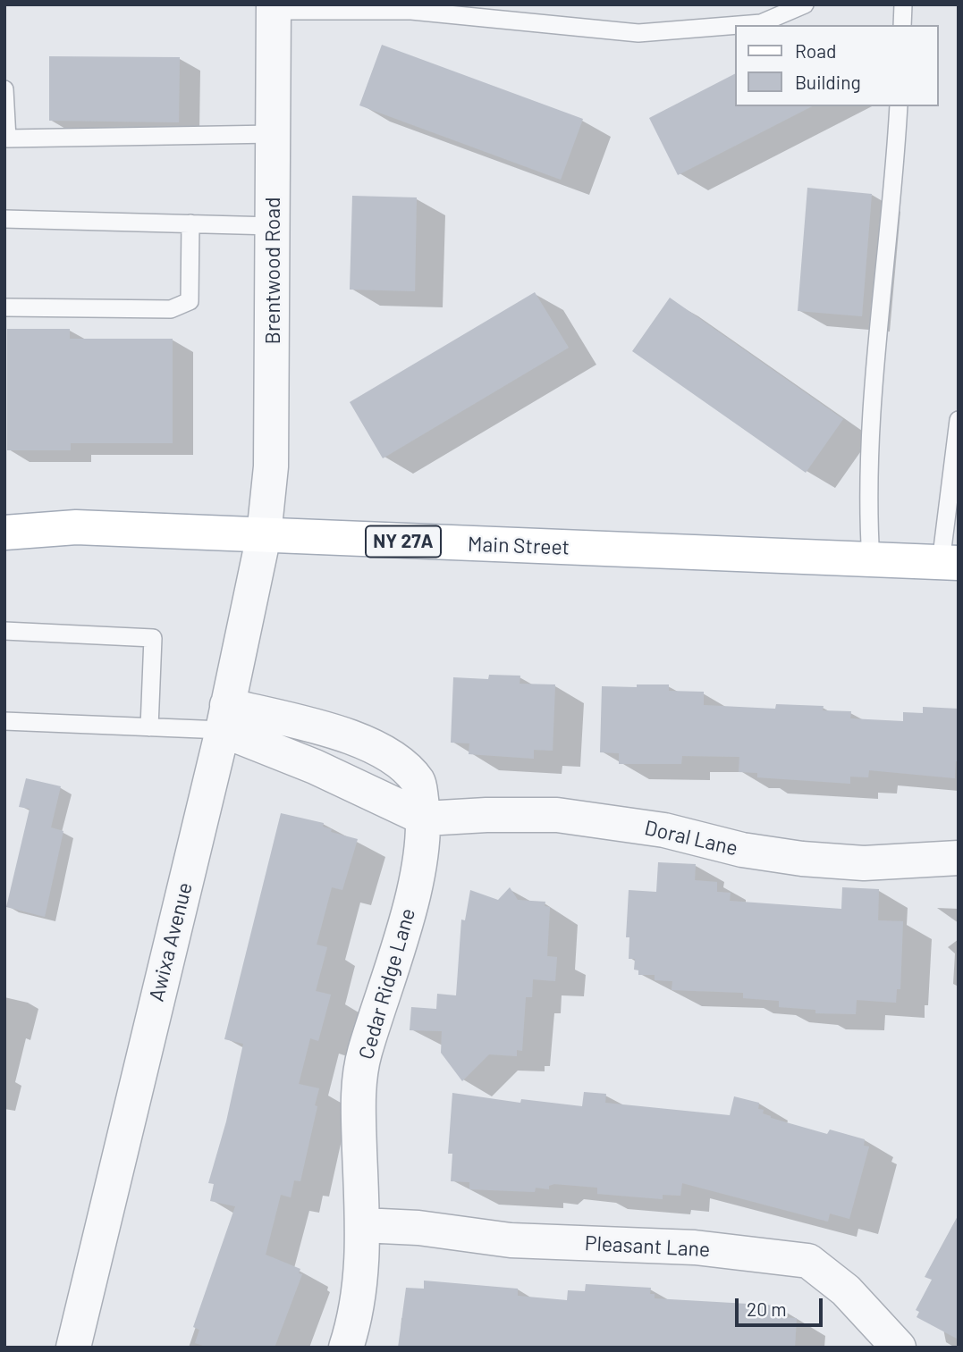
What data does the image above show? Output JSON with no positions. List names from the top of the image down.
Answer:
{
  "streets": {
    "main road": ["NY 27A", "Main Street"],
    "street": [
      "Brentwood Road",
      "Doral Lane",
      "Awixa Avenue",
      "Cedar Ridge Lane",
      "Pleasant Lane"
    ]
  },
  "crossings": [
    ["Brentwood Road", "Main Street"],
    ["Brentwood Road", "Awixa Avenue"],
    ["Main Street", "Awixa Avenue"],
    ["Doral Lane", "Awixa Avenue"],
    ["Doral Lane", "Cedar Ridge Lane"],
    ["Cedar Ridge Lane", "Pleasant Lane"]
  ],
  "legend": ["Road", "Building"],
  "scale_bar": "20 m"
}
